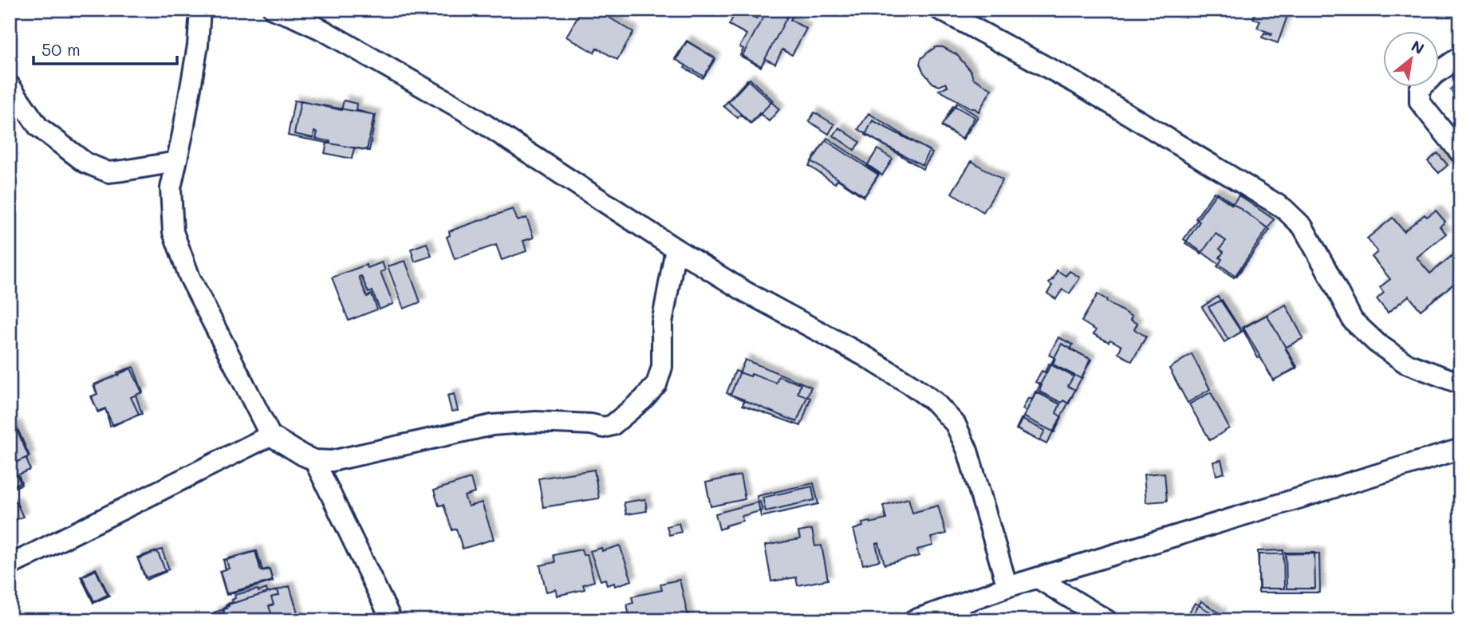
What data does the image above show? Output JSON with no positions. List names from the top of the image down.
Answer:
{
  "scale_bar": "50 m",
  "north": "top right"
}
